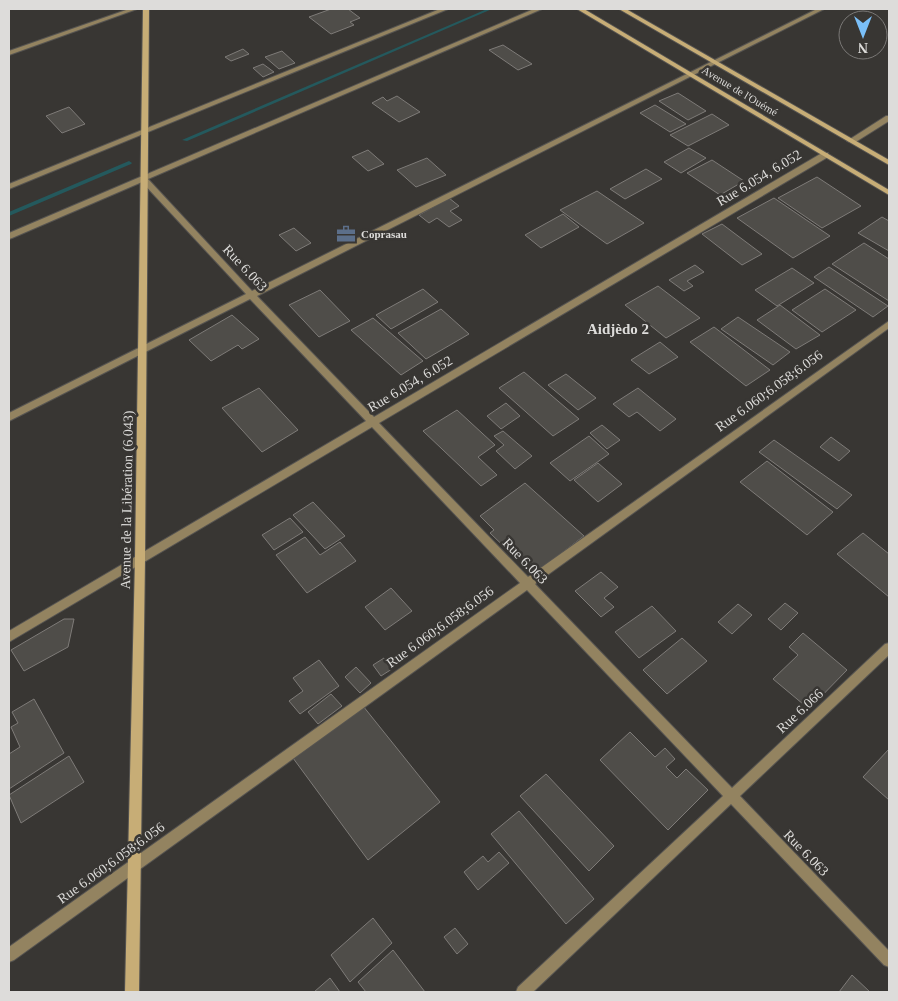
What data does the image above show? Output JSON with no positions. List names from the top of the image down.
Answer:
{
  "streets": {
    "main road": ["Avenue de l'Ouémé", "Avenue de la Libération (6.043)"],
    "street": [
      "Rue 6.054, 6.052",
      "Rue 6.063",
      "Rue 6.060;6.058;6.056",
      "Rue 6.066"
    ]
  },
  "crossings": [
    ["Avenue de l'Ouémé", "Rue 6.054, 6.052"],
    ["Rue 6.054, 6.052", "Rue 6.063"],
    ["Rue 6.054, 6.052", "Avenue de la Libération (6.043)"],
    ["Rue 6.063", "Rue 6.060;6.058;6.056"],
    ["Rue 6.063", "Avenue de la Libération (6.043)"],
    ["Rue 6.063", "Rue 6.066"],
    ["Rue 6.060;6.058;6.056", "Avenue de la Libération (6.043)"]
  ],
  "districts": ["Aidjèdo 2"],
  "places": {
    "office": ["Coprasau"]
  },
  "north": "bottom"
}
